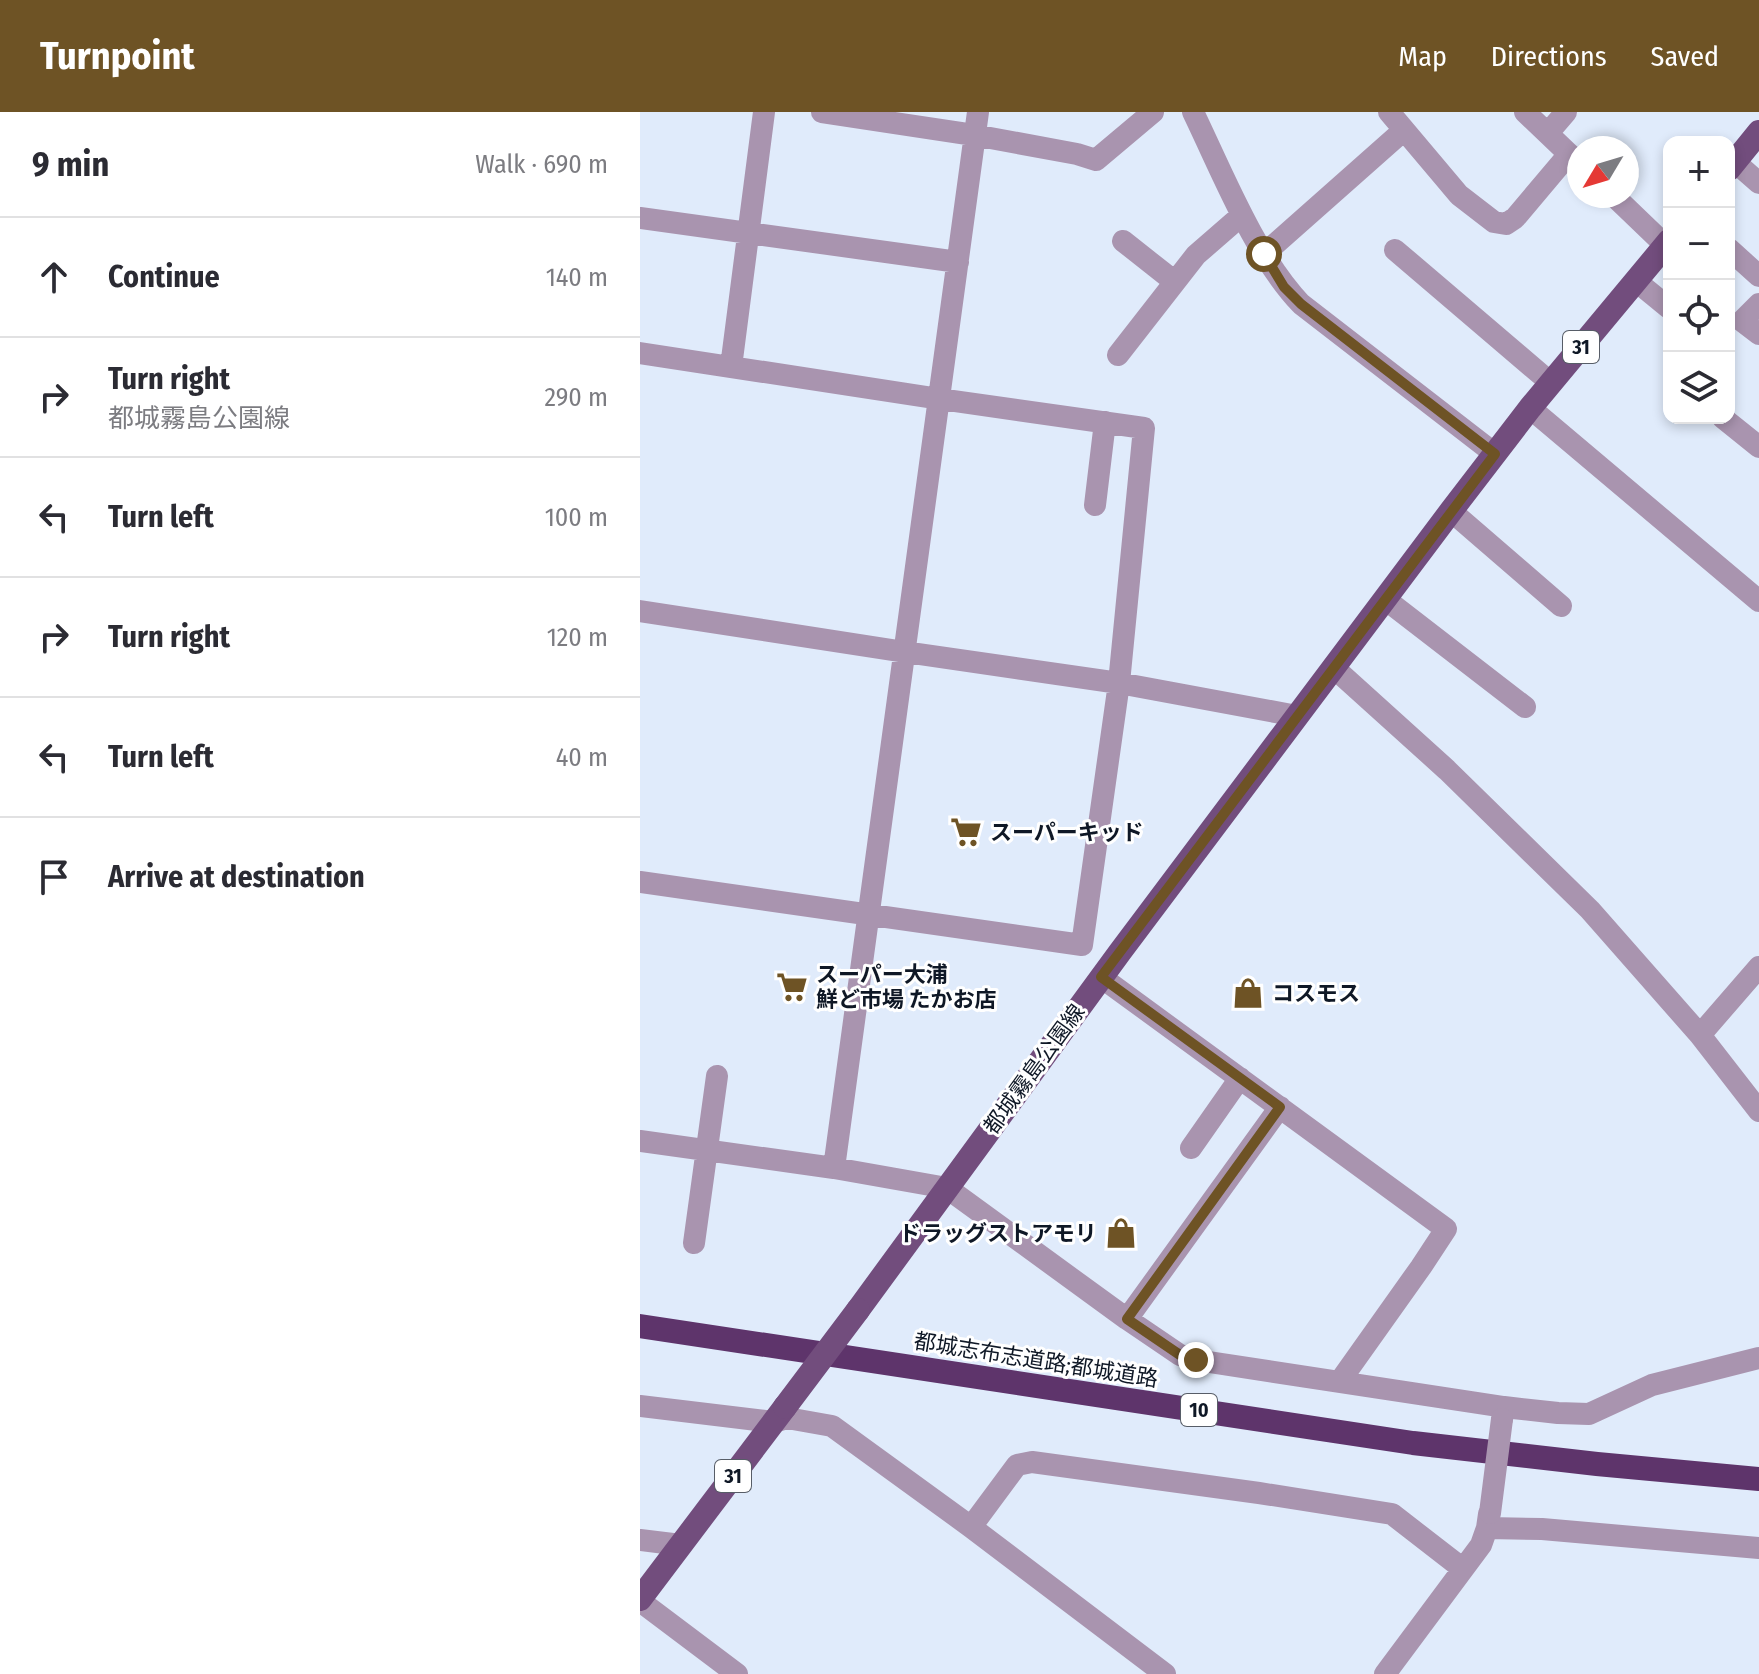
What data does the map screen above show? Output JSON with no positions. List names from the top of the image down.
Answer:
{
  "streets": {
    "highway": ["都城志布志道路;都城道路", "10"],
    "main road": ["31", "都城霧島公園線"]
  },
  "places": {
    "supermarket": ["スーパーキッド", "スーパー大浦 鮮ど市場 たかお店"],
    "shop": ["コスモス", "ドラッグストアモリ"]
  },
  "north": "bottom left",
  "page": {
    "header": "Turnpoint",
    "nav": ["Map", "Directions", "Saved"],
    "heading": ["9 min", "Walk · 690 m"],
    "map_buttons": ["+", "−"],
    "list": [
      ["Continue", "140 m"],
      ["Turn right", "都城霧島公園線", "290 m"],
      ["Turn left", "100 m"],
      ["Turn right", "120 m"],
      ["Turn left", "40 m"],
      "Arrive at destination"
    ]
  }
}
